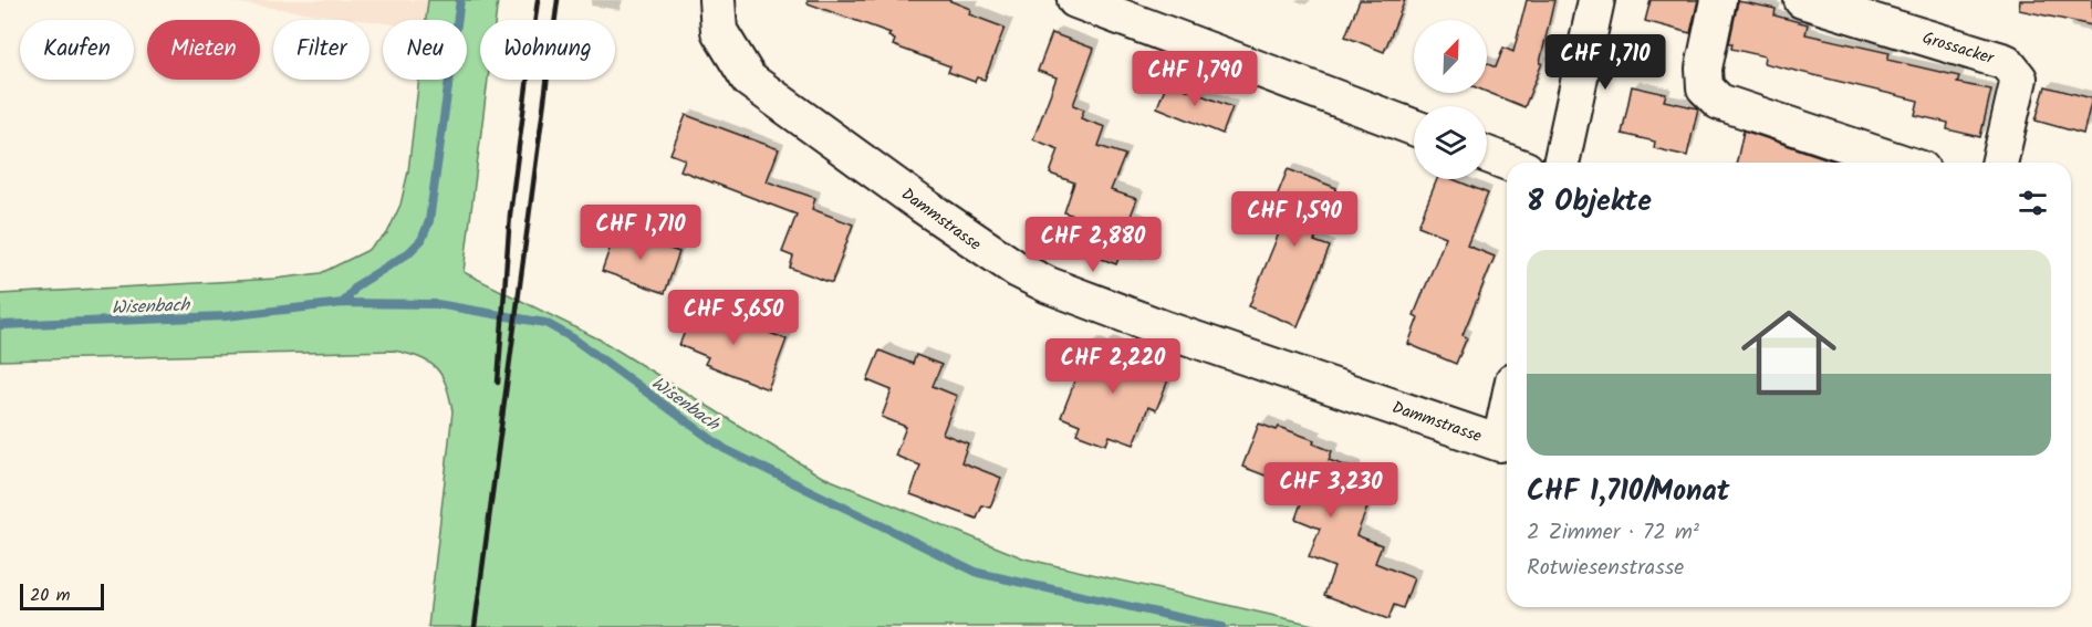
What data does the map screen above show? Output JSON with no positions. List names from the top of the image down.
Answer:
{
  "streets": {
    "street": ["Grossacker", "Dammstrasse"]
  },
  "water": ["Wisenbach"],
  "scale_bar": "20 m",
  "north": "top right",
  "page": {
    "chip": [
      "Kaufen",
      "Mieten",
      "Filter",
      "Neu",
      "Wohnung"
    ],
    "price": [
      "CHF 1,710",
      "CHF 1,790",
      "CHF 1,590",
      "CHF 1,710",
      "CHF 2,880",
      "CHF 5,650",
      "CHF 2,220",
      "CHF 3,230"
    ],
    "heading": "8 Objekte",
    "list": [
      {
        "name": "CHF 1,710/Monat",
        "note": "2 Zimmer · 72 m² · Rotwiesenstrasse"
      }
    ],
    "scale": "20 m"
  }
}
